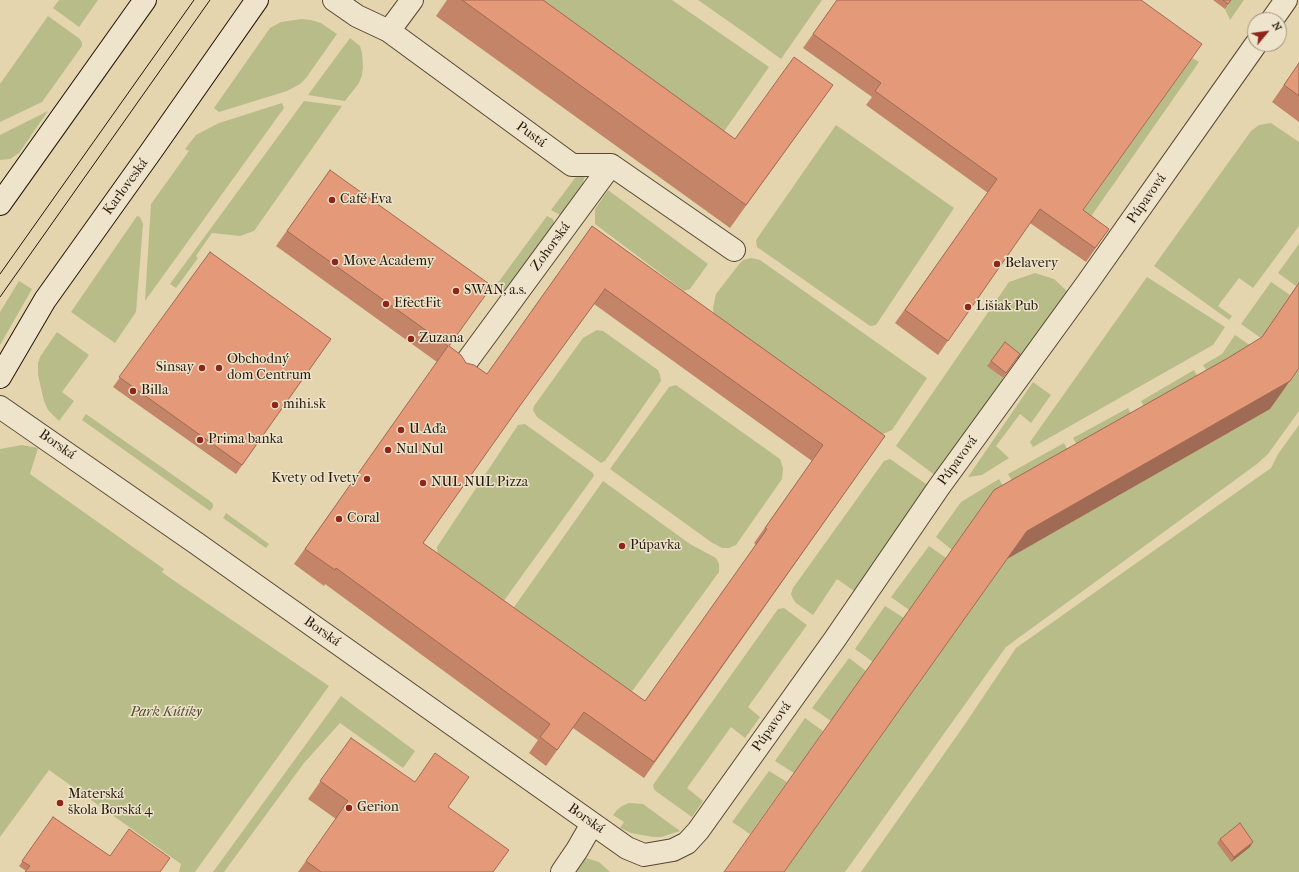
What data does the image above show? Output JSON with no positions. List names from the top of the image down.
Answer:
{
  "streets": {
    "street": [
      "Pustá",
      "Karloveská",
      "Púpavová",
      "Zohorská",
      "Borská"
    ]
  },
  "crossings": [
    ["Pustá", "Zohorská"],
    ["Púpavová", "Borská"]
  ],
  "parks": ["Park Kútiky"],
  "places": [
    "Café Eva",
    "Move Academy",
    "Belavery",
    "SWAN, a.s.",
    "EfectFit",
    "Lišiak Pub",
    "Zuzana",
    "Sinsay",
    "Obchodný dom Centrum",
    "Billa",
    "mihi.sk",
    "U Aďa",
    "Prima banka",
    "Nul Nul",
    "Kvety od Ivety",
    "NUL NUL Pizza",
    "Coral",
    "Púpavka",
    "Materská škola Borská 4",
    "Gerion"
  ],
  "north": "top right"
}
